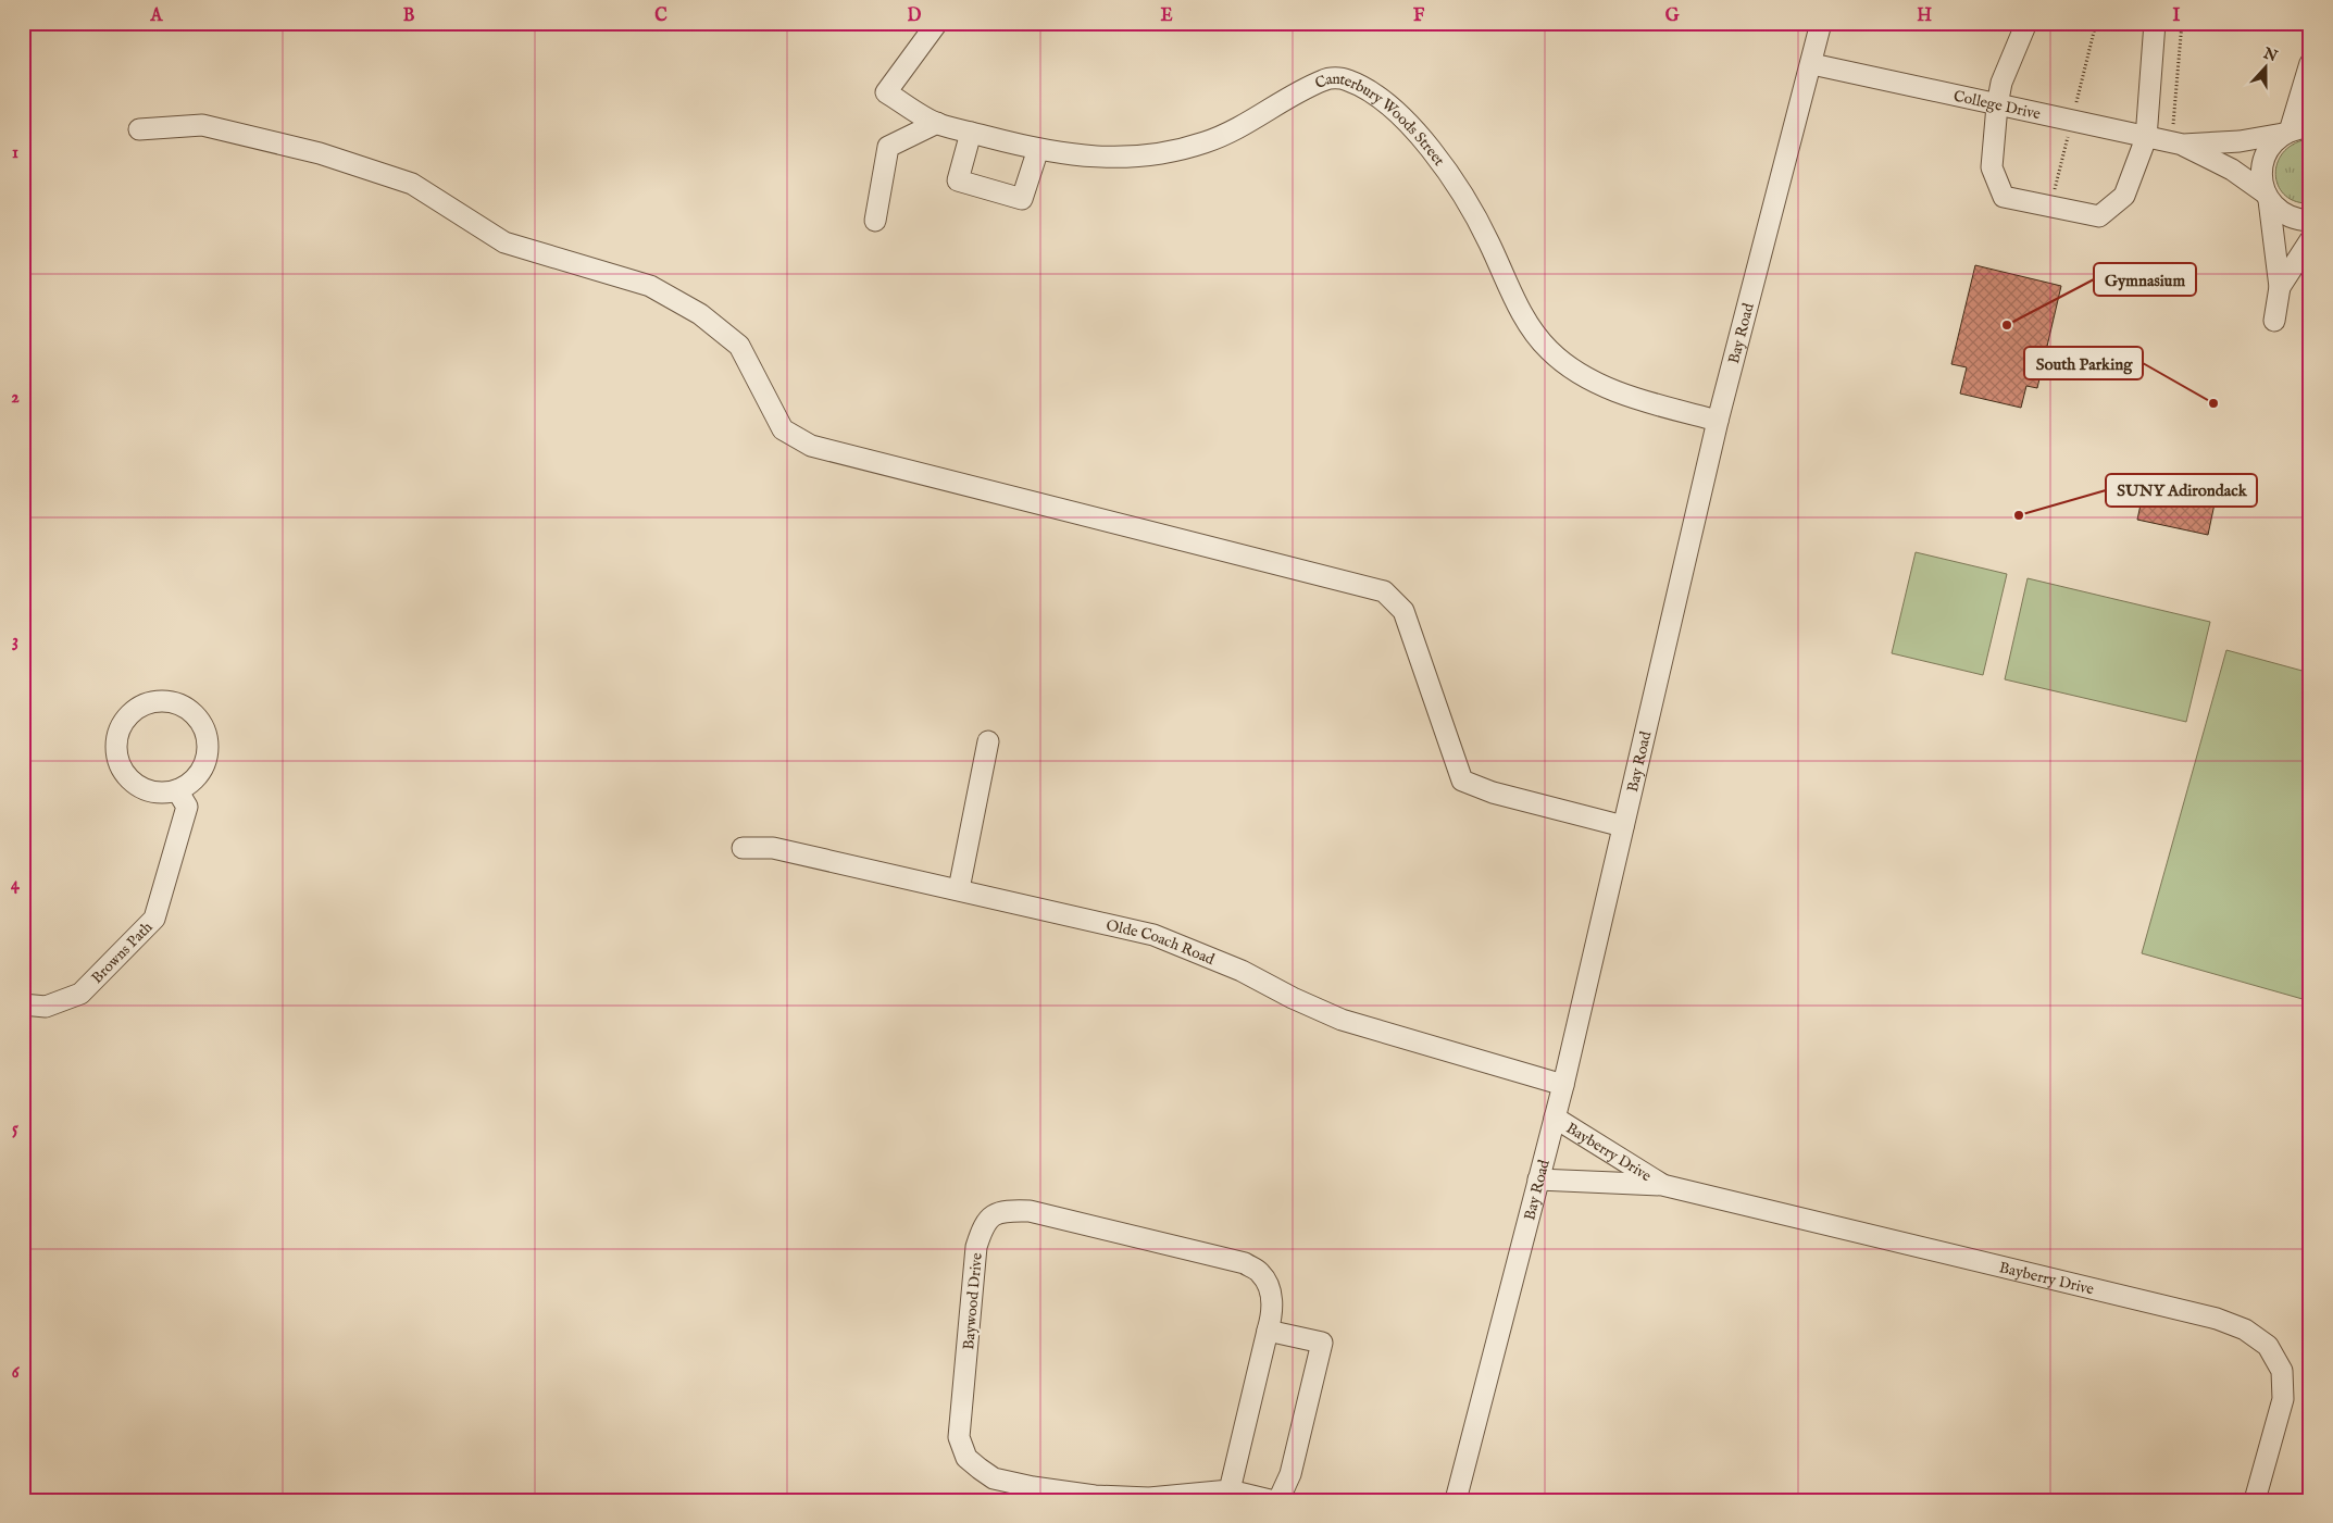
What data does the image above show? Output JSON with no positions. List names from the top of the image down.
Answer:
{
  "streets": {
    "street": [
      "College Drive",
      "Canterbury Woods Street",
      "Bay Road",
      "Olde Coach Road",
      "Browns Path",
      "Bayberry Drive",
      "Baywood Drive"
    ]
  },
  "crossings": [
    ["College Drive", "Bay Road"],
    ["Canterbury Woods Street", "Bay Road"],
    ["Bay Road", "Olde Coach Road"],
    ["Bay Road", "Bayberry Drive"]
  ],
  "places": ["Gymnasium", "South Parking", "SUNY Adirondack"],
  "north": "top",
  "grid": {
    "columns": [
      "A",
      "B",
      "C",
      "D",
      "E",
      "F",
      "G",
      "H",
      "I"
    ],
    "rows": [
      "1",
      "2",
      "3",
      "4",
      "5",
      "6"
    ]
  }
}
